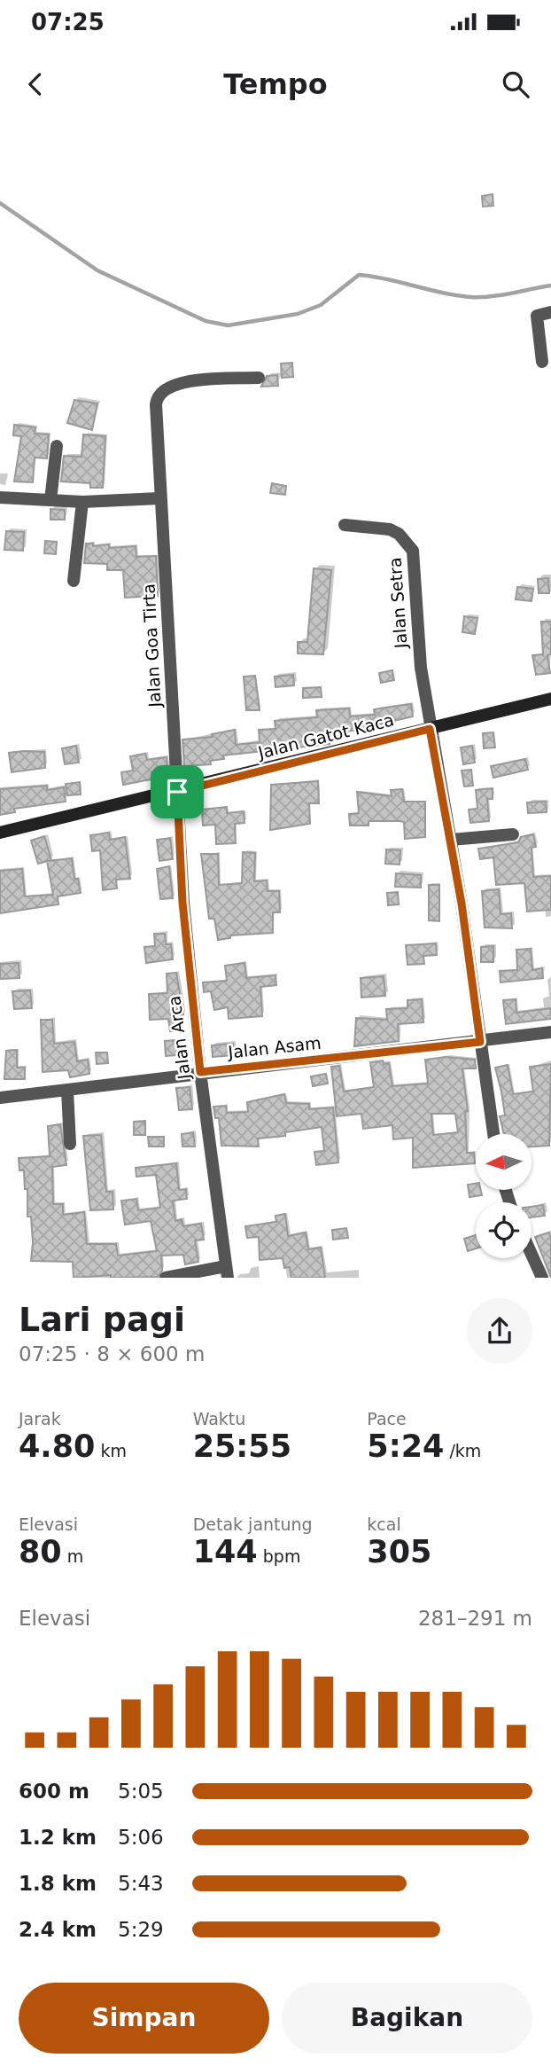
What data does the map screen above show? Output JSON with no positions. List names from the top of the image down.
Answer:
{
  "streets": {
    "main road": ["Jalan Gatot Kaca"],
    "street": [
      "Jalan Setra",
      "Jalan Goa Tirta",
      "Jalan Arca",
      "Jalan Asam"
    ]
  },
  "crossings": [
    ["Jalan Setra", "Jalan Gatot Kaca"],
    ["Jalan Setra", "Jalan Asam"],
    ["Jalan Goa Tirta", "Jalan Gatot Kaca"],
    ["Jalan Goa Tirta", "Jalan Arca"],
    ["Jalan Gatot Kaca", "Jalan Arca"],
    ["Jalan Arca", "Jalan Asam"]
  ],
  "north": "left",
  "page": {
    "status": "07:25",
    "header": "Tempo",
    "heading": ["Lari pagi", "07:25 · 8 × 600 m"],
    "stats": [
      ["Jarak", "4.80 km"],
      ["Waktu", "25:55"],
      ["Pace", "5:24 /km"],
      ["Elevasi", "80 m"],
      ["Detak jantung", "144 bpm"],
      ["kcal", "305"]
    ],
    "chart": ["Elevasi", "281–291 m"],
    "list": [
      {
        "name": "600 m",
        "note": "5:05"
      },
      {
        "name": "1.2 km",
        "note": "5:06"
      },
      {
        "name": "1.8 km",
        "note": "5:43"
      },
      {
        "name": "2.4 km",
        "note": "5:29"
      }
    ],
    "buttons": ["Simpan", "Bagikan"]
  }
}
